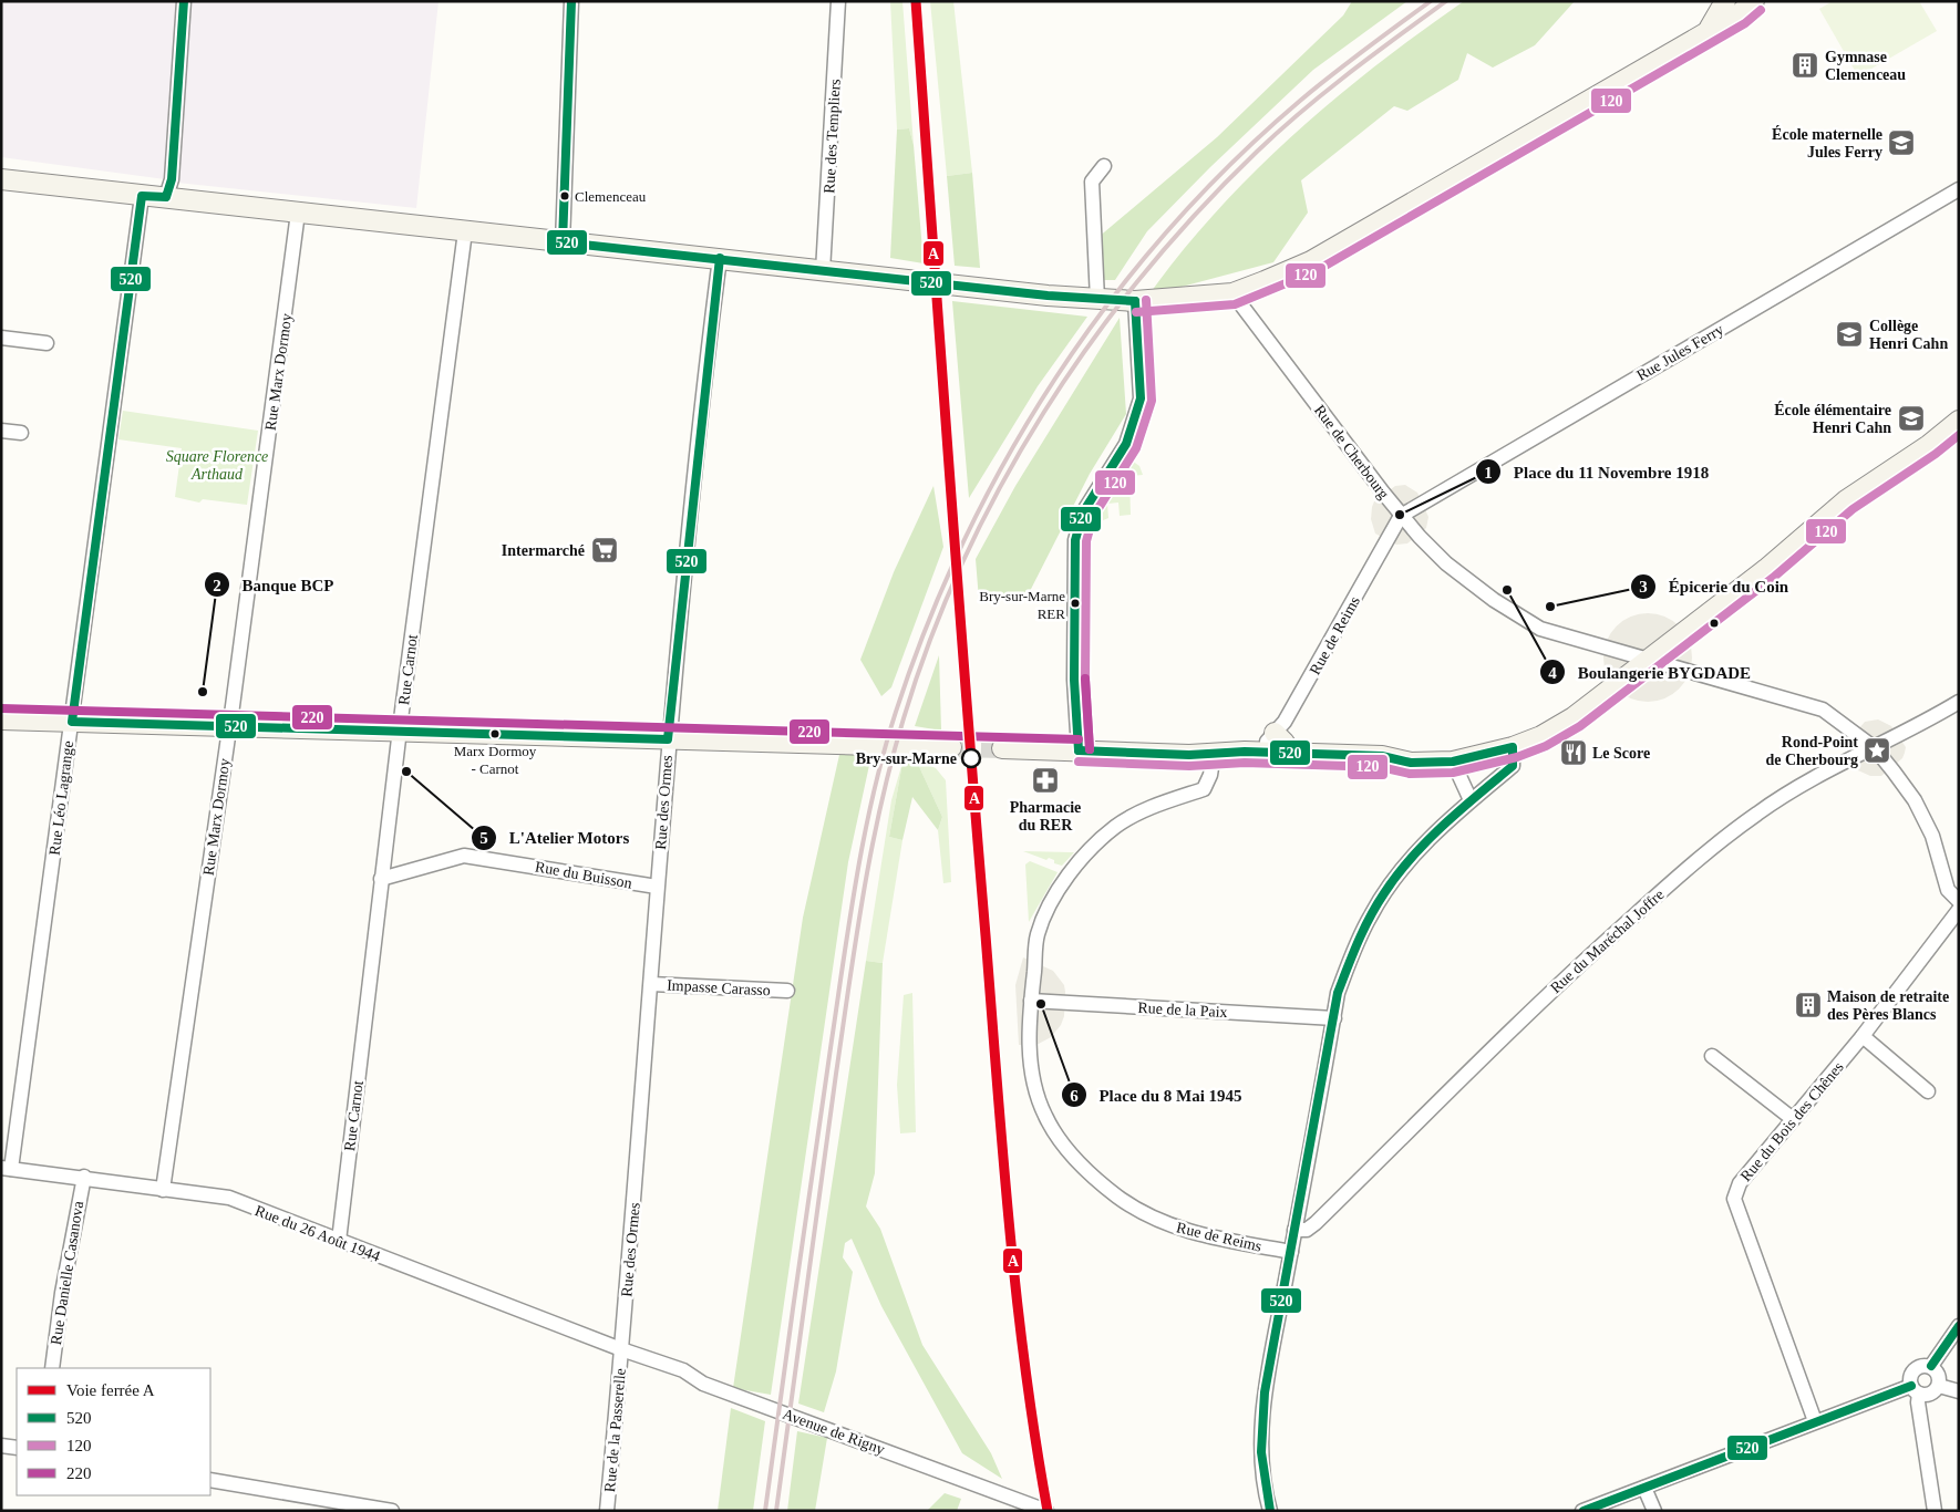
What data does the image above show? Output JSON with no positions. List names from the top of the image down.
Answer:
{
  "streets": {
    "street": [
      "Rue des Templiers",
      "Rue Jules Ferry",
      "Rue Marx Dormoy",
      "Rue de Cherbourg",
      "Rue de Reims",
      "Rue Carnot",
      "Rue Léo Lagrange",
      "Rue des Ormes",
      "Rue du Buisson",
      "Rue du Maréchal Joffre",
      "Impasse Carasso",
      "Rue de la Paix",
      "Rue du Bois des Chênes",
      "Rue du 26 Août 1944",
      "Rue Danielle Casanova",
      "Rue de la Passerelle",
      "Avenue de Rigny"
    ]
  },
  "crossings": [
    ["Rue Jules Ferry", "Rue de Cherbourg"],
    ["Rue Jules Ferry", "Rue de Reims"],
    ["Rue Marx Dormoy", "Rue du 26 Août 1944"],
    ["Rue de Cherbourg", "Rue de Reims"],
    ["Rue de Cherbourg", "Rue du Maréchal Joffre"],
    ["Rue de Reims", "Rue de la Paix"],
    ["Rue Carnot", "Rue du Buisson"],
    ["Rue Carnot", "Rue du 26 Août 1944"],
    ["Rue Léo Lagrange", "Rue du 26 Août 1944"],
    ["Rue des Ormes", "Rue du Buisson"],
    ["Rue des Ormes", "Impasse Carasso"],
    ["Rue des Ormes", "Rue du 26 Août 1944"],
    ["Rue des Ormes", "Rue de la Passerelle"],
    ["Rue des Ormes", "Avenue de Rigny"],
    ["Rue du 26 Août 1944", "Rue Danielle Casanova"],
    ["Rue du 26 Août 1944", "Rue de la Passerelle"],
    ["Rue du 26 Août 1944", "Avenue de Rigny"],
    ["Rue de la Passerelle", "Avenue de Rigny"]
  ],
  "parks": ["Square Florence Arthaud"],
  "places": {
    "building": ["Gymnase Clemenceau", "Maison de retraite des Pères Blancs"],
    "school or university": ["École maternelle Jules Ferry", "Collège Henri Cahn", "École élémentaire Henri Cahn"],
    "other": [
      "Clemenceau",
      "Place du 11 Novembre 1918",
      "Boulangerie BYGDADE",
      "Bry-sur-Marne RER",
      "Épicerie du Coin",
      "Banque BCP",
      "Marx Dormoy - Carnot",
      "Bry-sur-Marne",
      "L'Atelier Motors",
      "Place du 8 Mai 1945"
    ],
    "supermarket": ["Intermarché"],
    "place": ["Rond-Point de Cherbourg"],
    "restaurant": ["Le Score"],
    "pharmacy": ["Pharmacie du RER"]
  },
  "lines": [
    "rail line A",
    "transit line 520",
    "transit line 120",
    "transit line 220"
  ],
  "legend": [
    "Voie ferrée A",
    "520",
    "120",
    "220"
  ]
}
